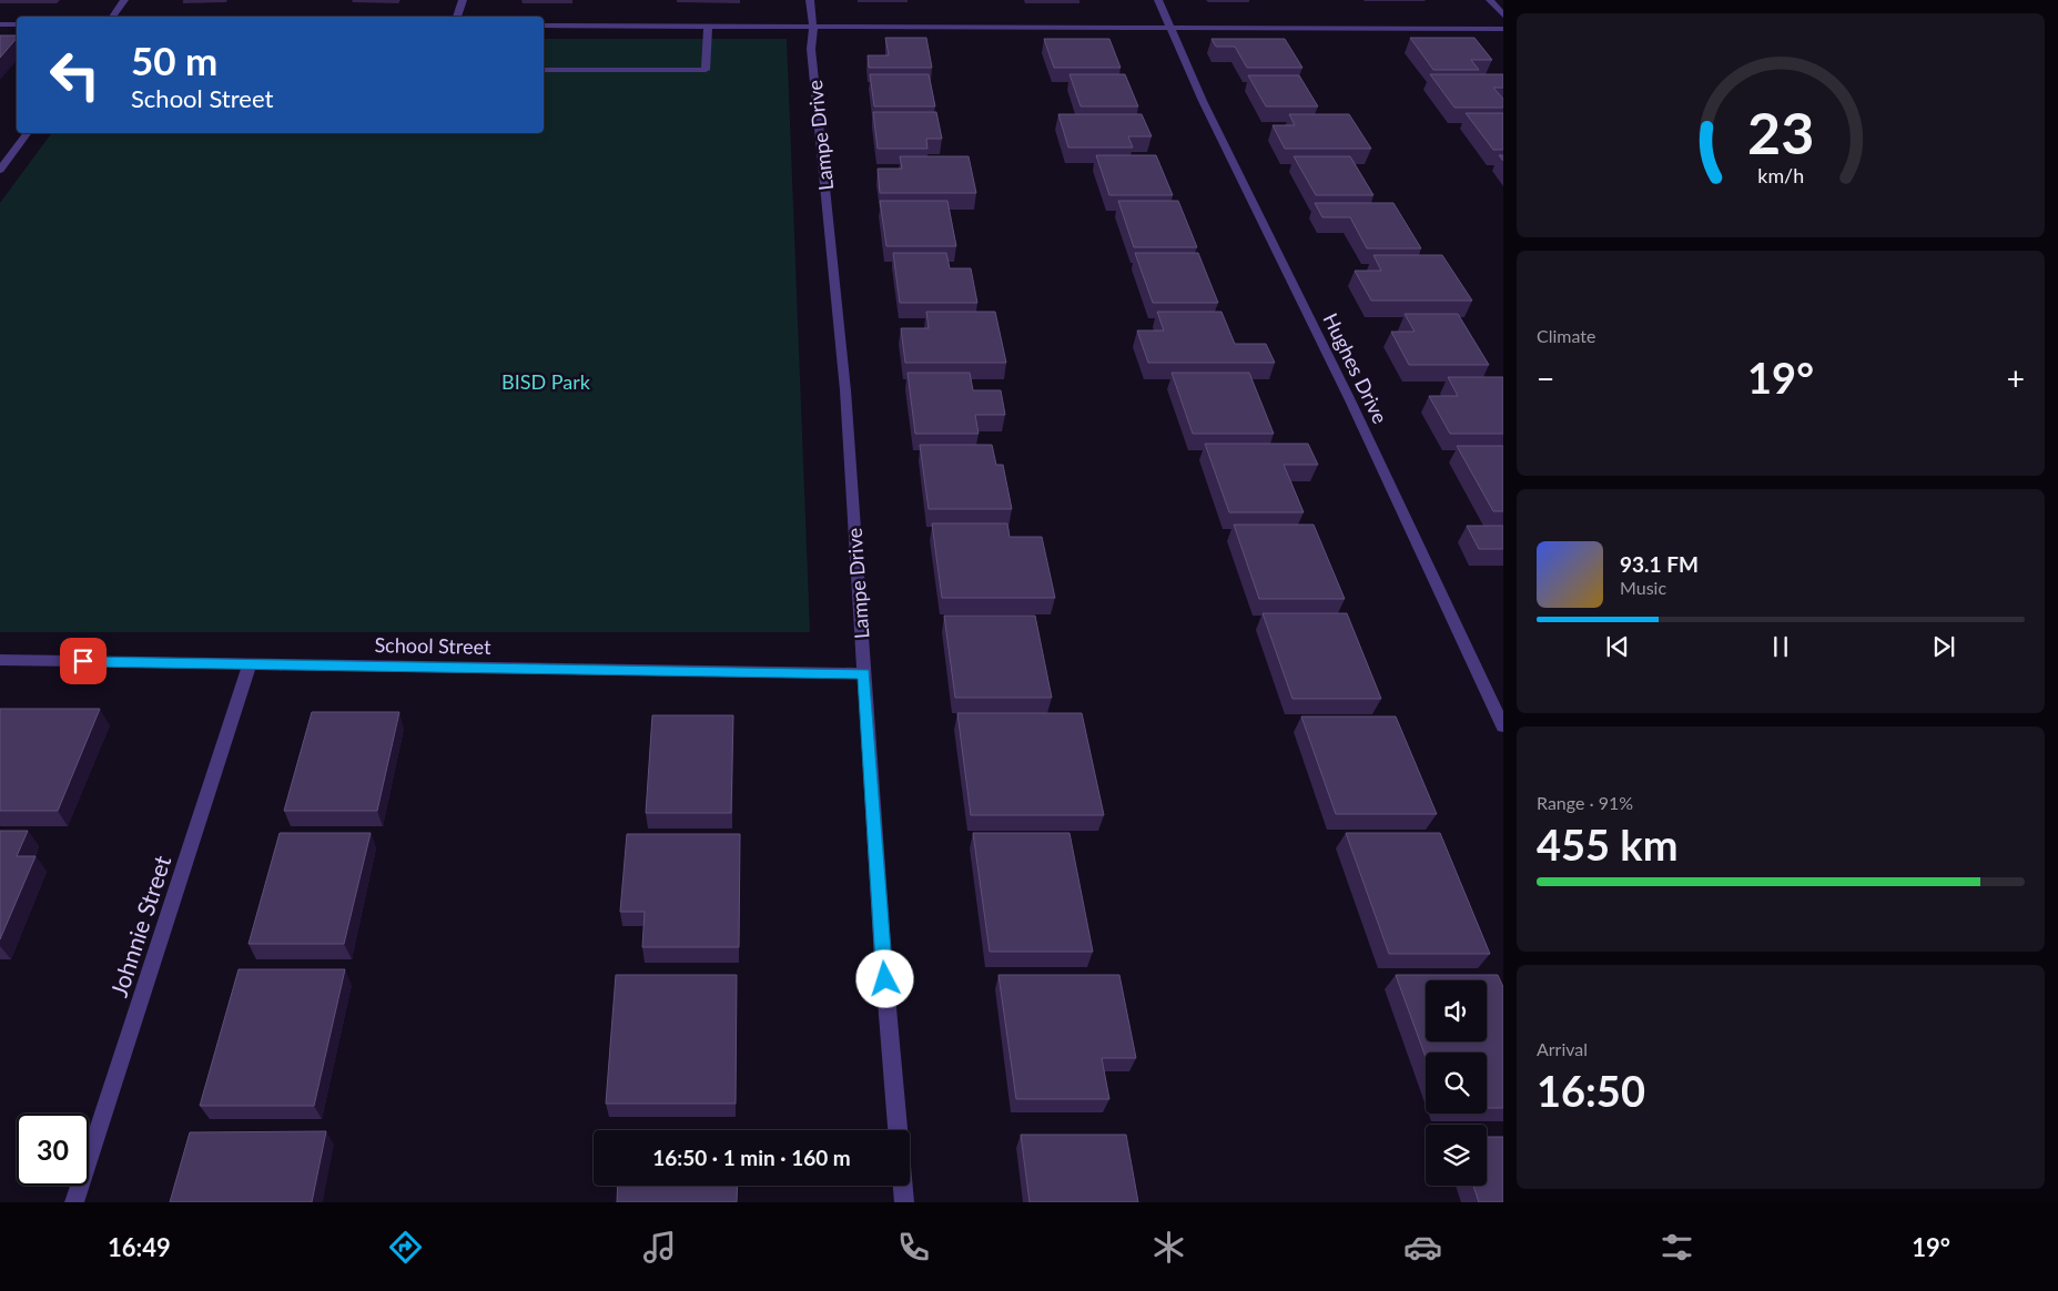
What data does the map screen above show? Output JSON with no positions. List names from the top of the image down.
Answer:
{
  "streets": {
    "street": [
      "Lampe Drive",
      "Hughes Drive",
      "School Street",
      "Johnnie Street"
    ]
  },
  "crossings": [
    ["Lampe Drive", "School Street"],
    ["School Street", "Johnnie Street"]
  ],
  "parks": ["BISD Park"],
  "page": {
    "turn": ["50 m", "School Street"],
    "tile": [
      "Climate",
      ["Range · 91%", "455 km"],
      ["Arrival", "16:50"]
    ],
    "heat": ["−", "19°", "+"],
    "song": ["93.1 FM", "Music"],
    "limit": "30",
    "trip": "16:50 · 1 min · 160 m",
    "tabs": ["16:49", "19°"],
    "gauge": ["23", "km/h"]
  }
}
